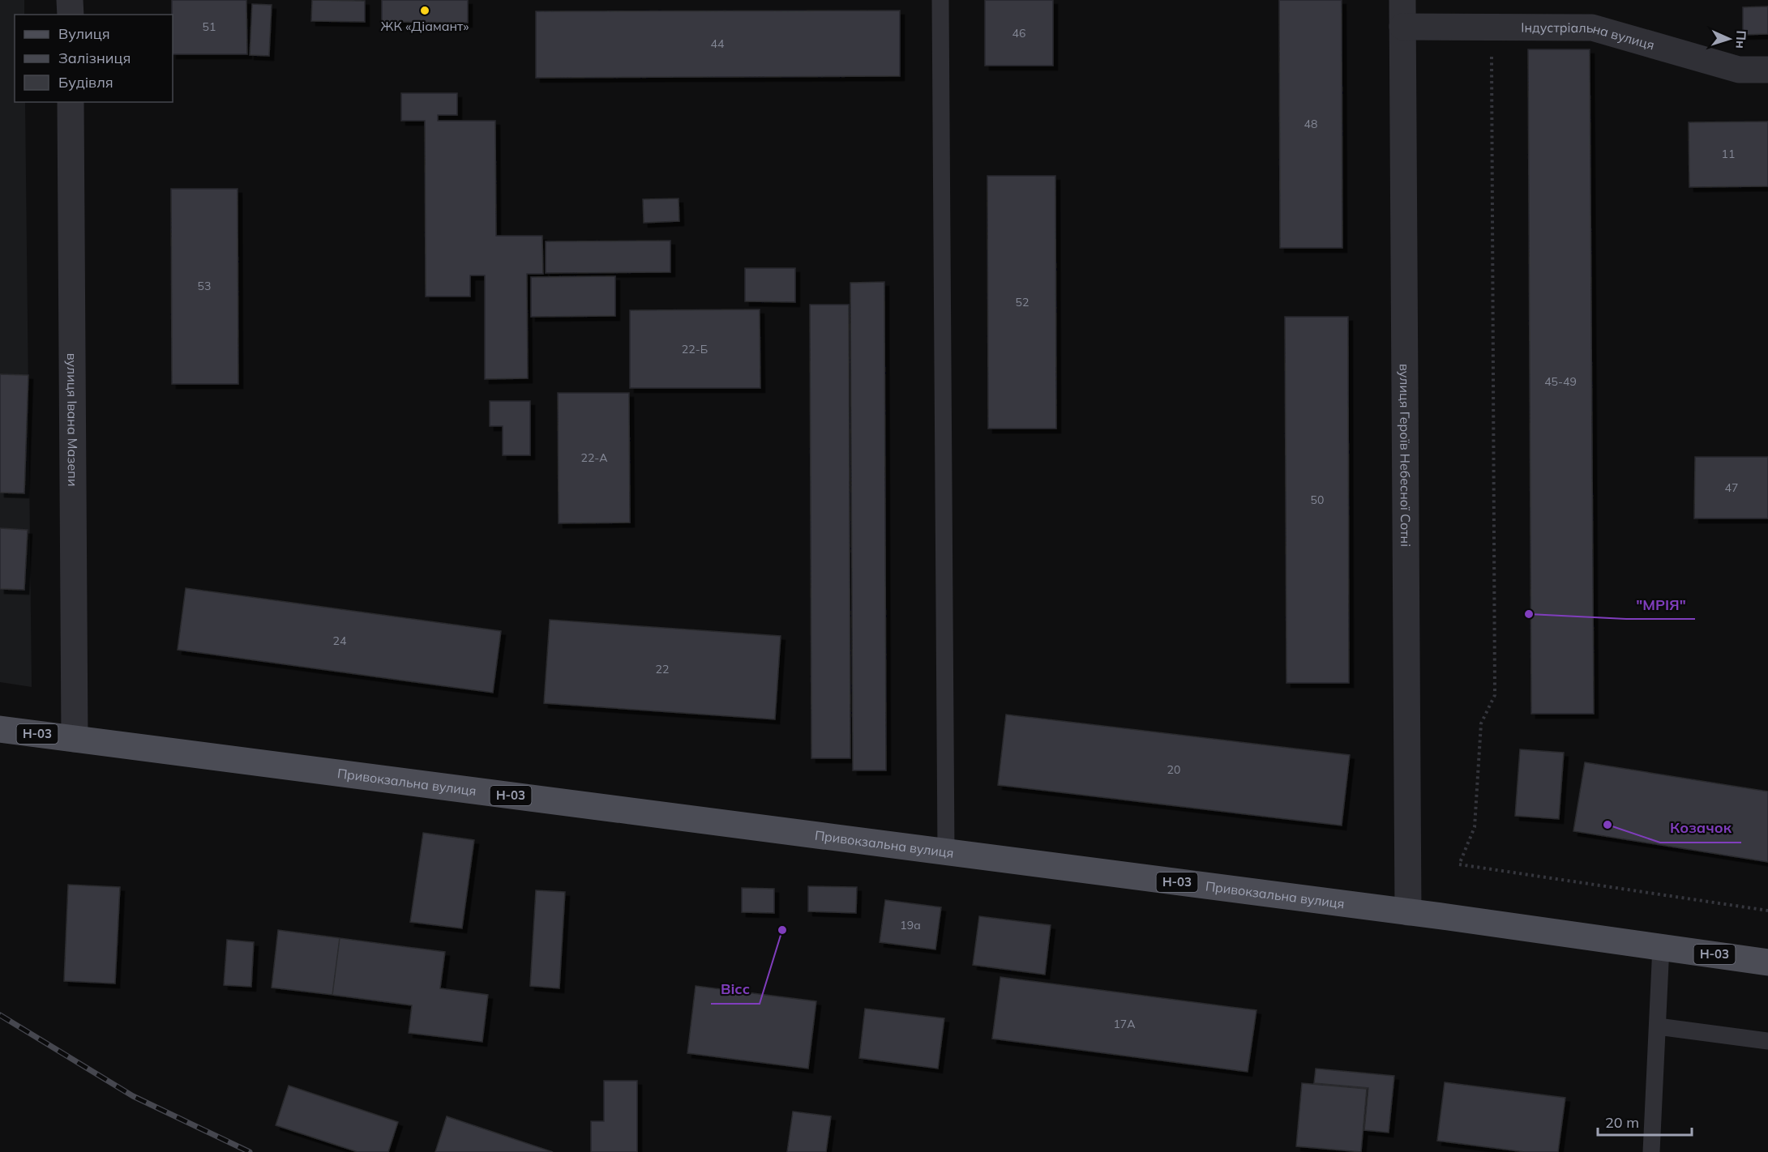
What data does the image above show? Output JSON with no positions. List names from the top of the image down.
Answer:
{
  "streets": {
    "main road": ["Н-03", "Привокзальна вулиця"],
    "street": ["Індустріальна вулиця", "вулиця Івана Мазепи", "вулиця Героїв Небесної Сотні"]
  },
  "crossings": [
    ["Індустріальна вулиця", "вулиця Героїв Небесної Сотні"],
    ["вулиця Івана Мазепи", "Привокзальна вулиця"],
    ["вулиця Героїв Небесної Сотні", "Привокзальна вулиця"]
  ],
  "places": [
    "ЖК «Діамант»",
    "\"МРІЯ\"",
    "Козачок",
    "Вісс"
  ],
  "house_numbers": [
    "51",
    "46",
    "44",
    "48",
    "11",
    "53",
    "52",
    "22-Б",
    "45-49",
    "22-А",
    "47",
    "50",
    "24",
    "22",
    "20",
    "19а",
    "17А"
  ],
  "legend": ["Вулиця", "Залізниця", "Будівля"],
  "scale_bar": "20 m",
  "north": "right"
}
